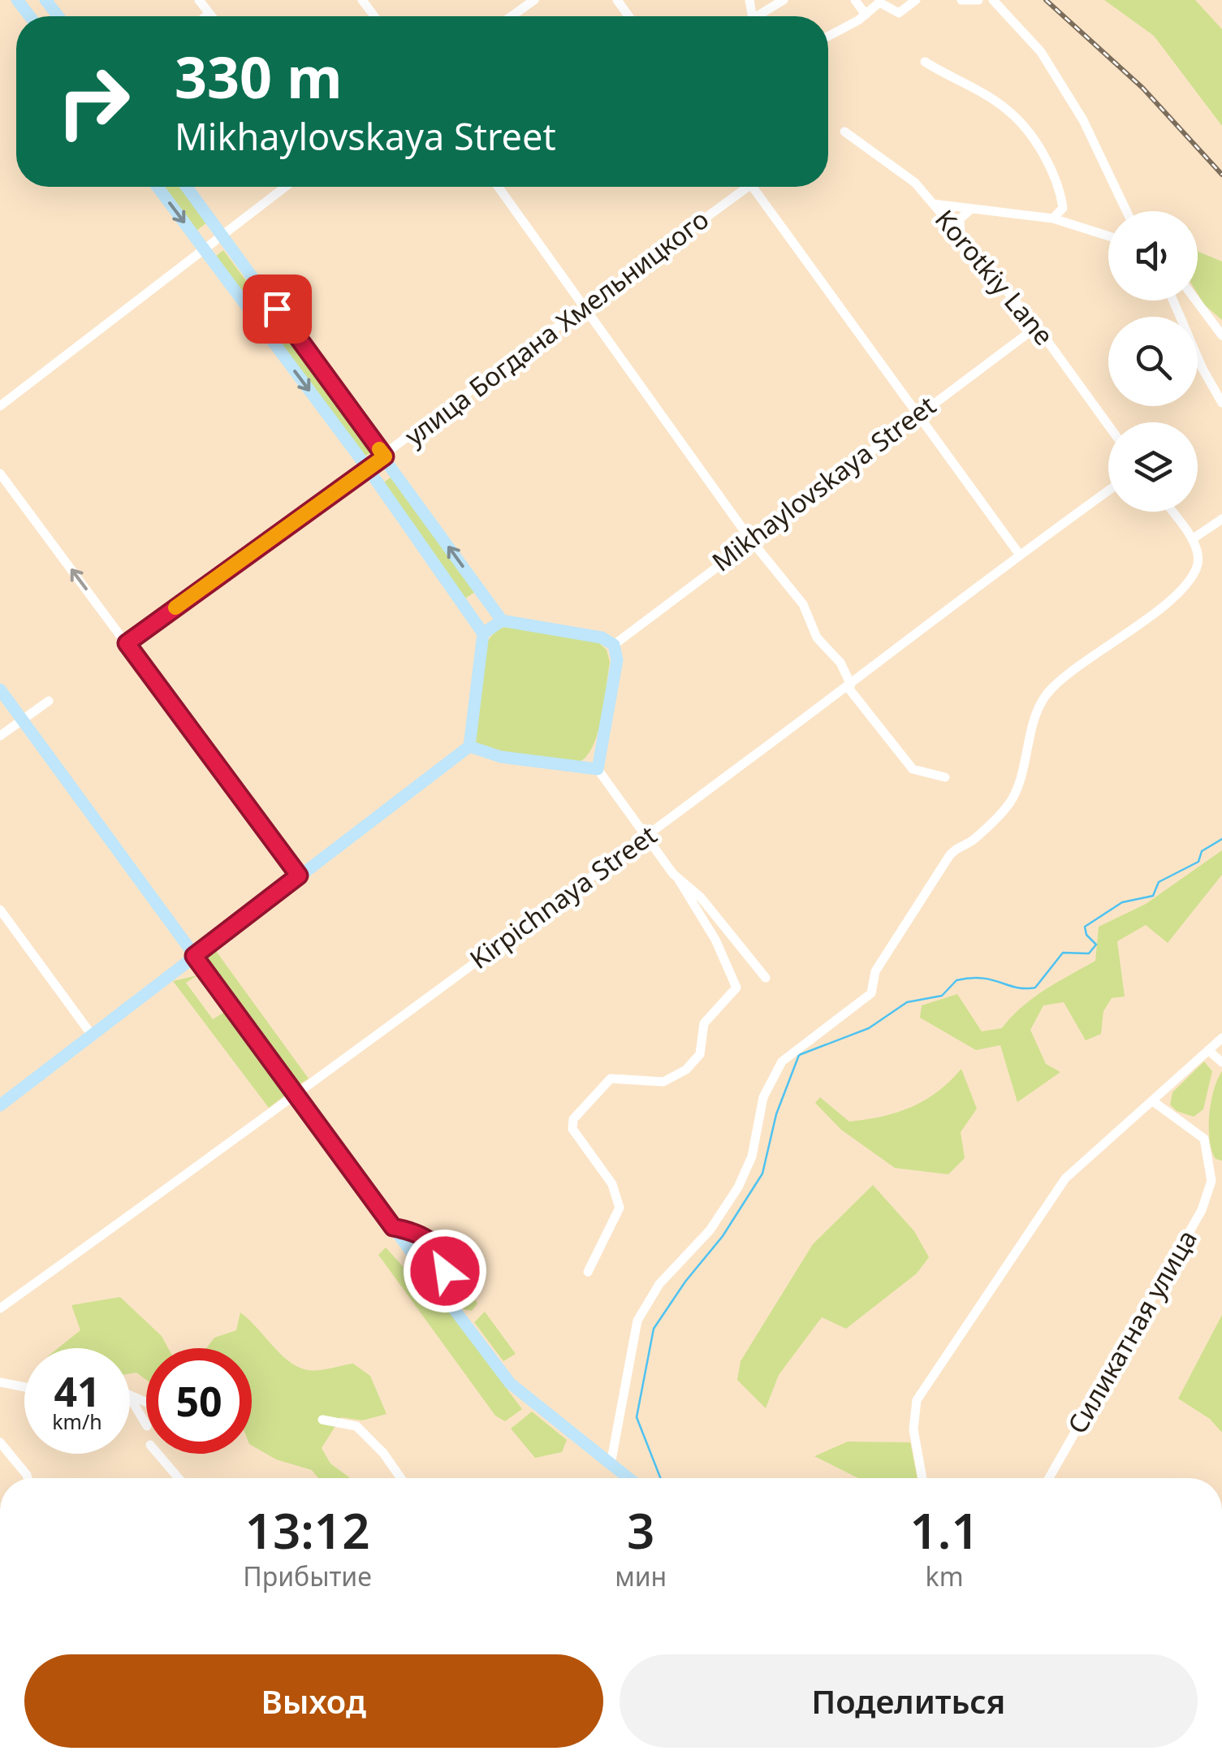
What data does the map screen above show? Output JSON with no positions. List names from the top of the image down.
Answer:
{
  "streets": {
    "street": [
      "Korotkiy Lane",
      "улица Богдана Хмельницкого",
      "Mikhaylovskaya Street",
      "Kirpichnaya Street",
      "Силикатная улица"
    ]
  },
  "crossings": [
    ["Korotkiy Lane", "Mikhaylovskaya Street"]
  ],
  "page": {
    "turn": ["330 m", "Mikhaylovskaya Street"],
    "speed": "41 km/h",
    "limit": "50",
    "eta": [
      "13:12",
      "Прибытие",
      "3",
      "мин",
      "1.1",
      "km"
    ],
    "buttons": ["Выход", "Поделиться"]
  }
}
